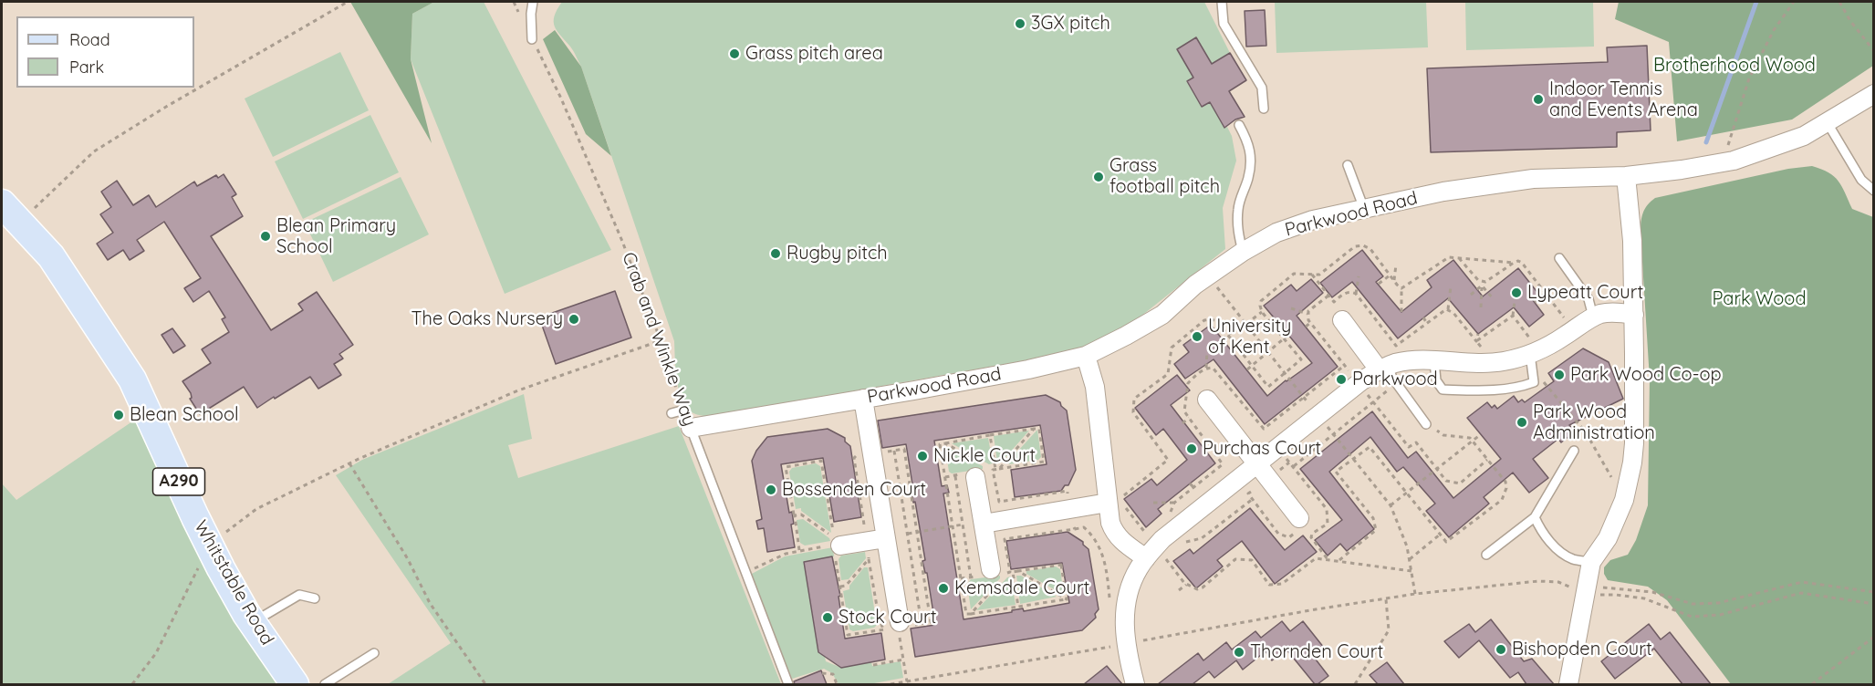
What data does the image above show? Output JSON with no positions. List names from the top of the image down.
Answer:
{
  "streets": {
    "main road": ["A290", "Whitstable Road"],
    "street": ["Parkwood Road"],
    "lane": ["Crab and Winkle Way"]
  },
  "crossings": [
    ["Parkwood Road", "Crab and Winkle Way"]
  ],
  "parks": ["Brotherhood Wood", "Park Wood"],
  "places": [
    "3GX pitch",
    "Grass pitch area",
    "Indoor Tennis and Events Arena",
    "Grass football pitch",
    "Blean Primary School",
    "Rugby pitch",
    "Lypeatt Court",
    "The Oaks Nursery",
    "University of Kent",
    "Park Wood Co-op",
    "Parkwood",
    "Blean School",
    "Park Wood Administration",
    "Purchas Court",
    "Nickle Court",
    "Bossenden Court",
    "Kemsdale Court",
    "Stock Court",
    "Bishopden Court",
    "Thornden Court"
  ],
  "legend": ["Road", "Park"]
}
